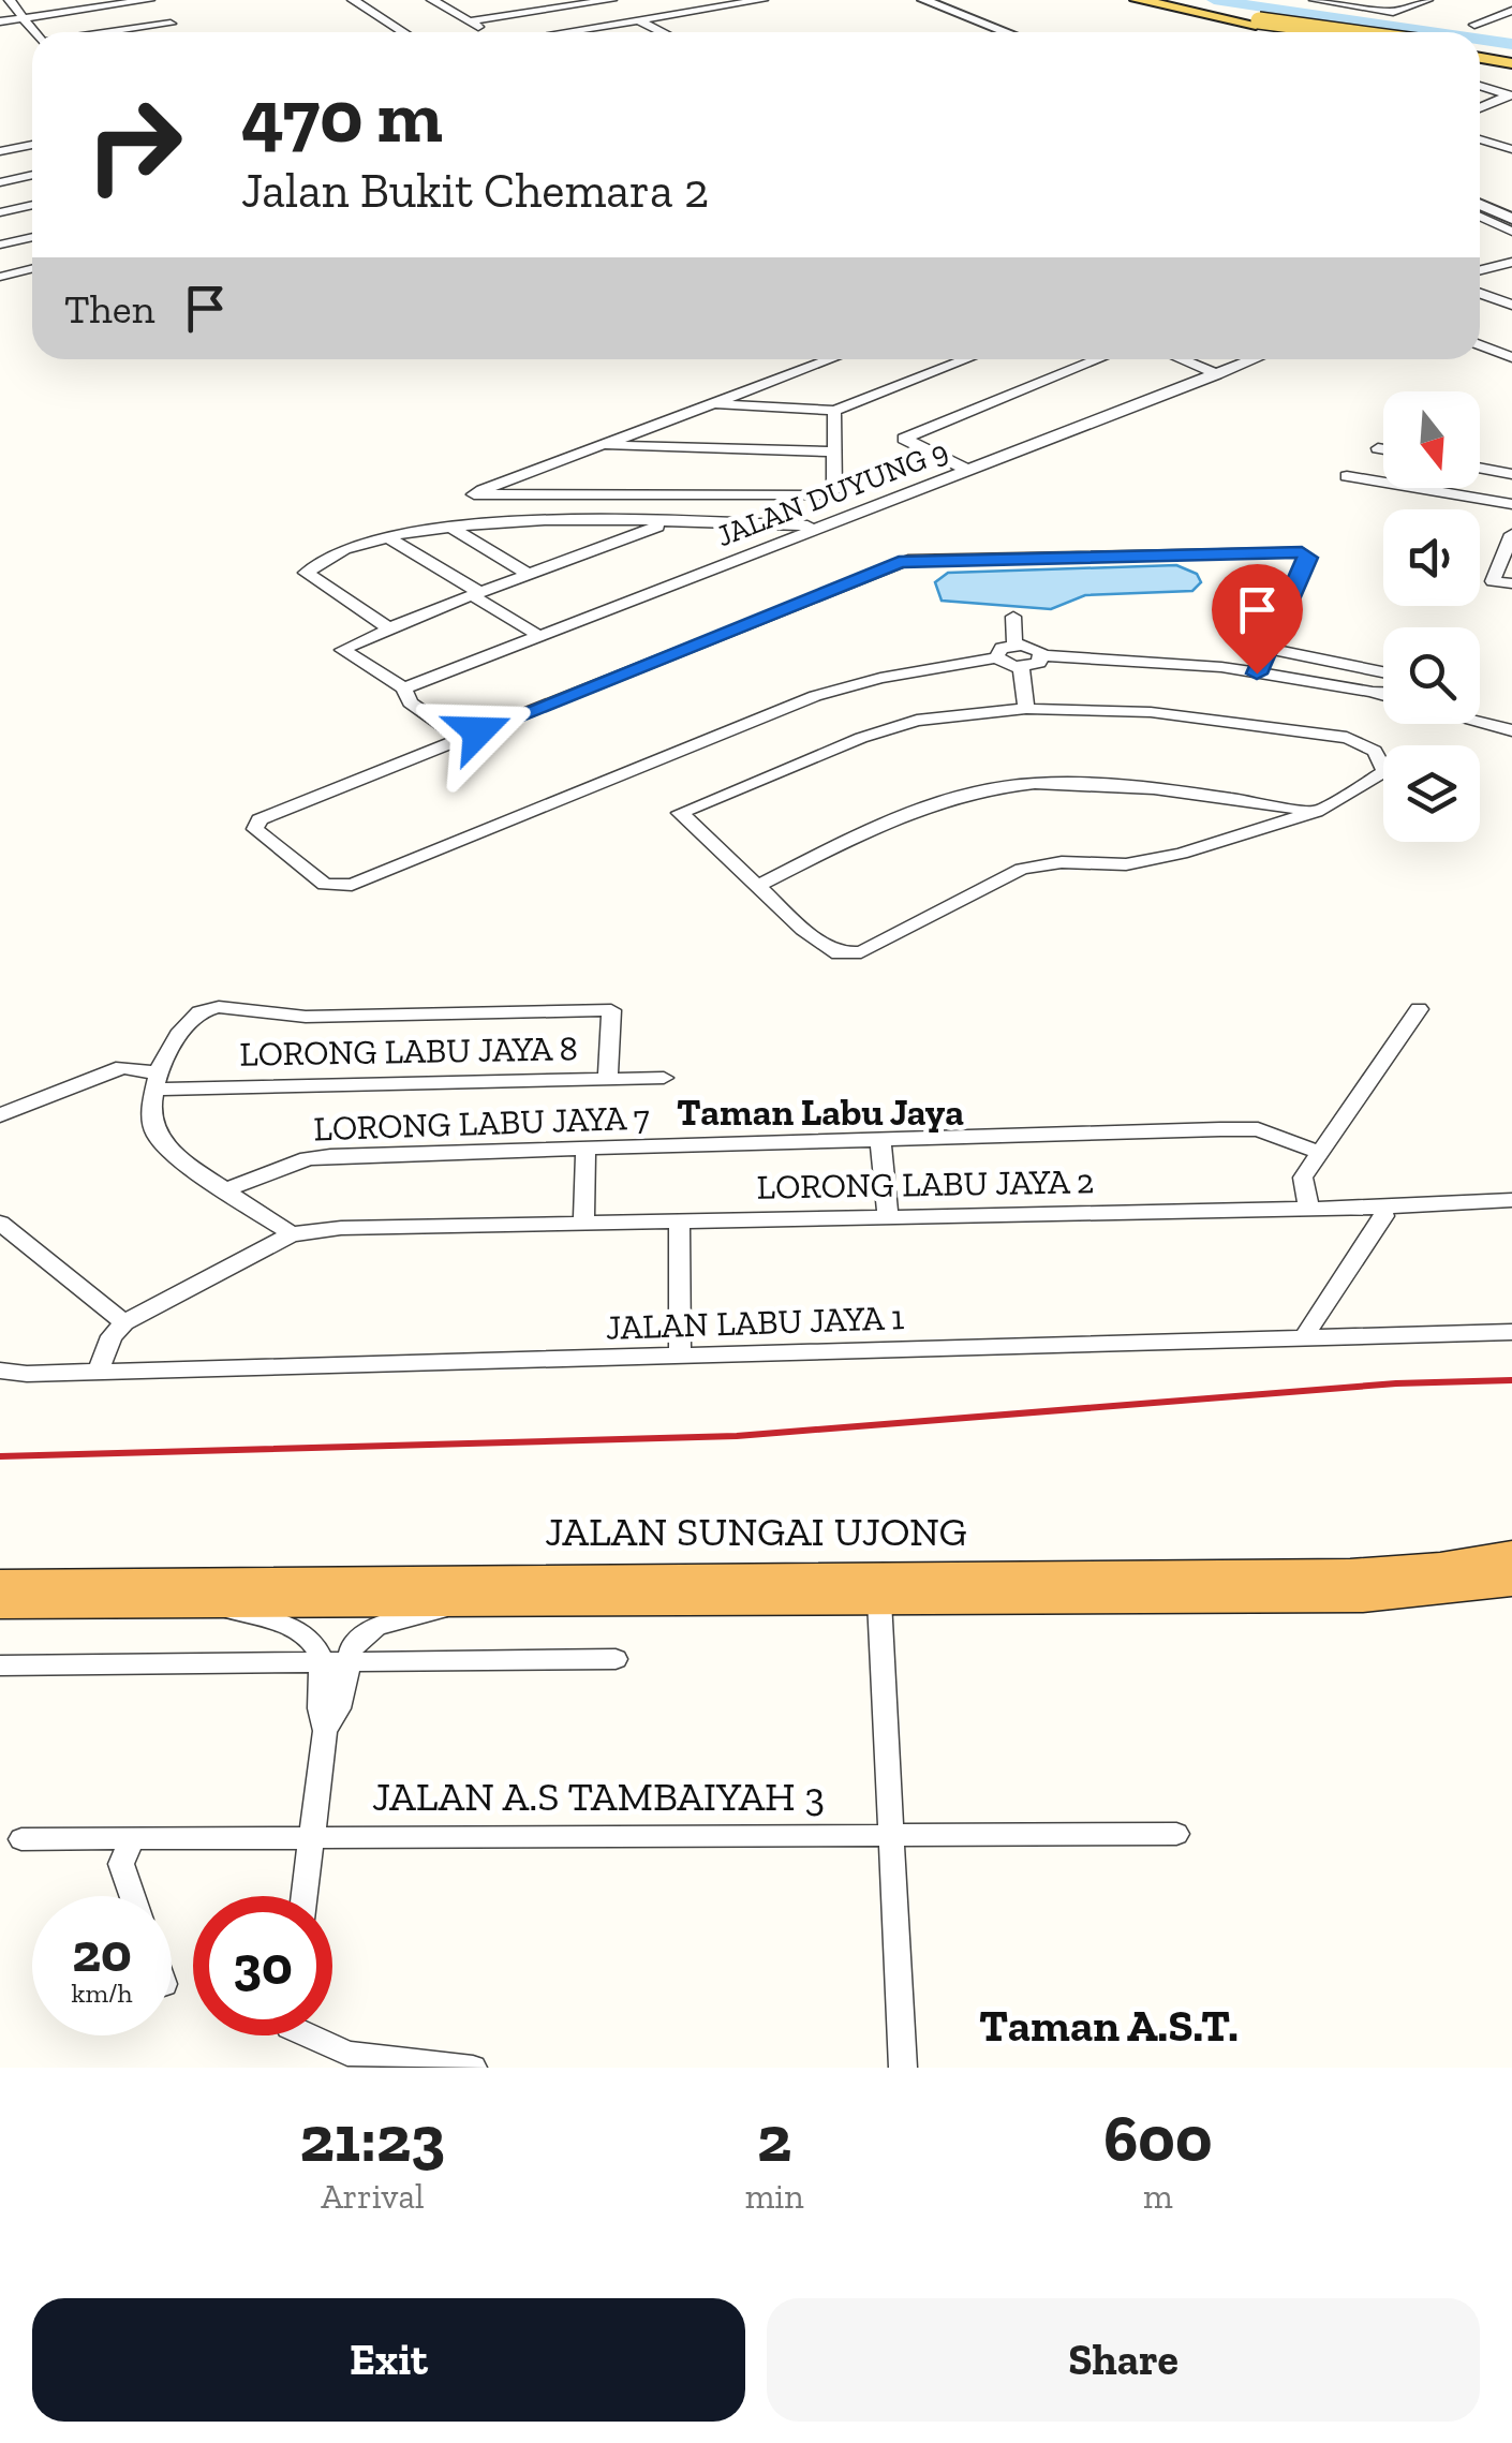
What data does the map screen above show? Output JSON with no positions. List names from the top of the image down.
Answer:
{
  "streets": {
    "highway": ["JALAN SUNGAI UJONG"],
    "street": [
      "JALAN DUYUNG 9",
      "LORONG LABU JAYA 8",
      "LORONG LABU JAYA 7",
      "LORONG LABU JAYA 2",
      "JALAN LABU JAYA 1",
      "JALAN A.S TAMBAIYAH 3"
    ]
  },
  "districts": ["Taman Labu Jaya", "Taman A.S.T."],
  "north": "bottom",
  "page": {
    "turn": ["470 m", "Jalan Bukit Chemara 2"],
    "then": "Then",
    "speed": "20 km/h",
    "limit": "30",
    "eta": [
      "21:23",
      "Arrival",
      "2",
      "min",
      "600",
      "m"
    ],
    "buttons": ["Exit", "Share"]
  }
}
